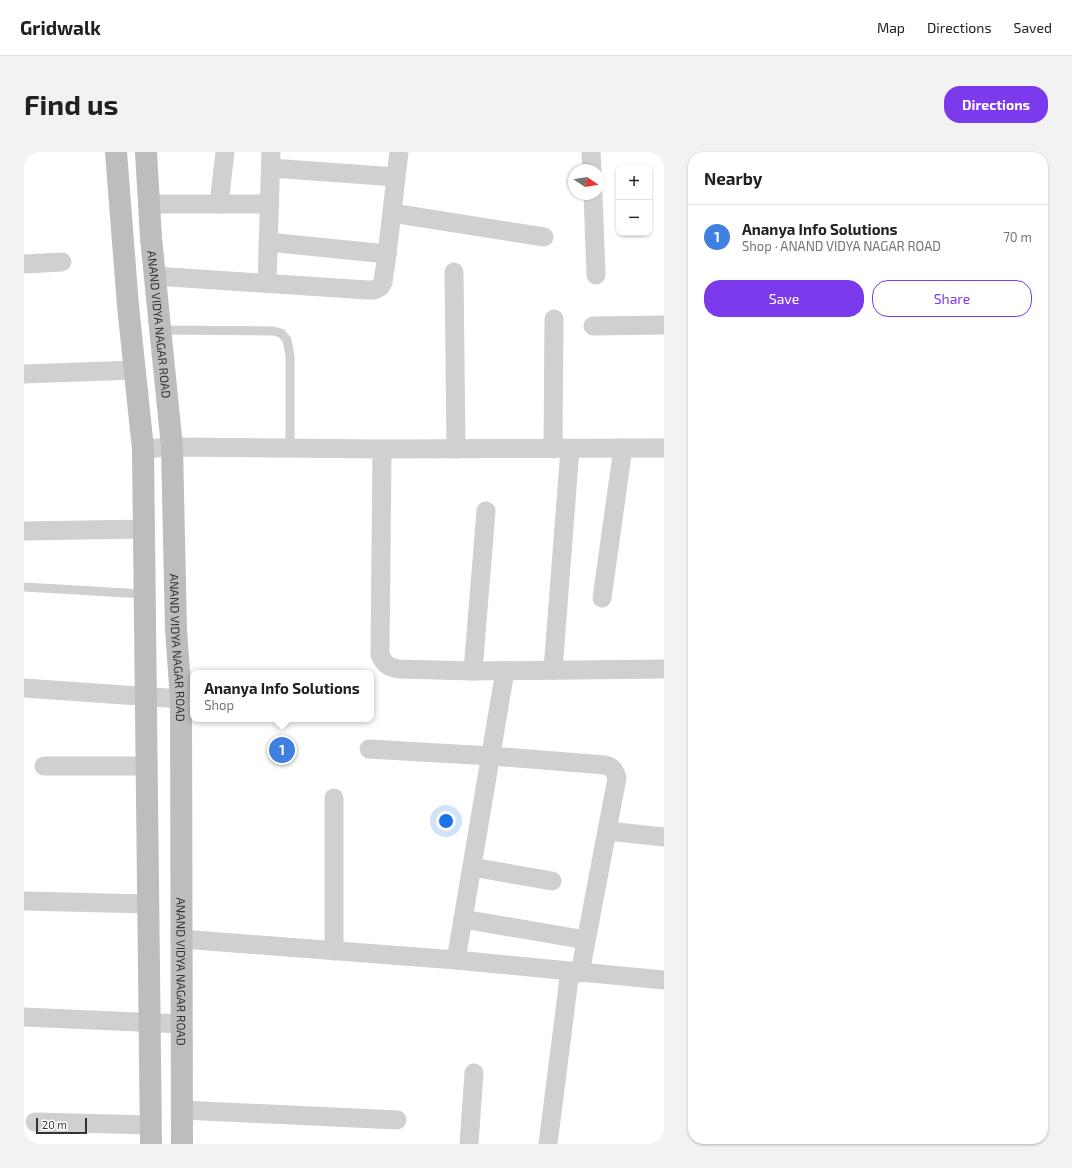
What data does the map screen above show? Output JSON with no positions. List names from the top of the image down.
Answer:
{
  "streets": {
    "main road": ["ANAND VIDYA NAGAR ROAD"]
  },
  "scale_bar": "20 m",
  "north": "right",
  "page": {
    "header": "Gridwalk",
    "nav": ["Map", "Directions", "Saved"],
    "buttons": [
      "Directions",
      ["Save", "Share"]
    ],
    "title": "Find us",
    "heading": "Nearby",
    "map_buttons": ["+", "−"],
    "list": [
      {
        "mark": "1",
        "name": "Ananya Info Solutions",
        "note": "Shop · ANAND VIDYA NAGAR ROAD",
        "value": "70 m"
      }
    ],
    "popup": ["Ananya Info Solutions", "Shop"],
    "pins": "1",
    "scale": "20 m"
  }
}
